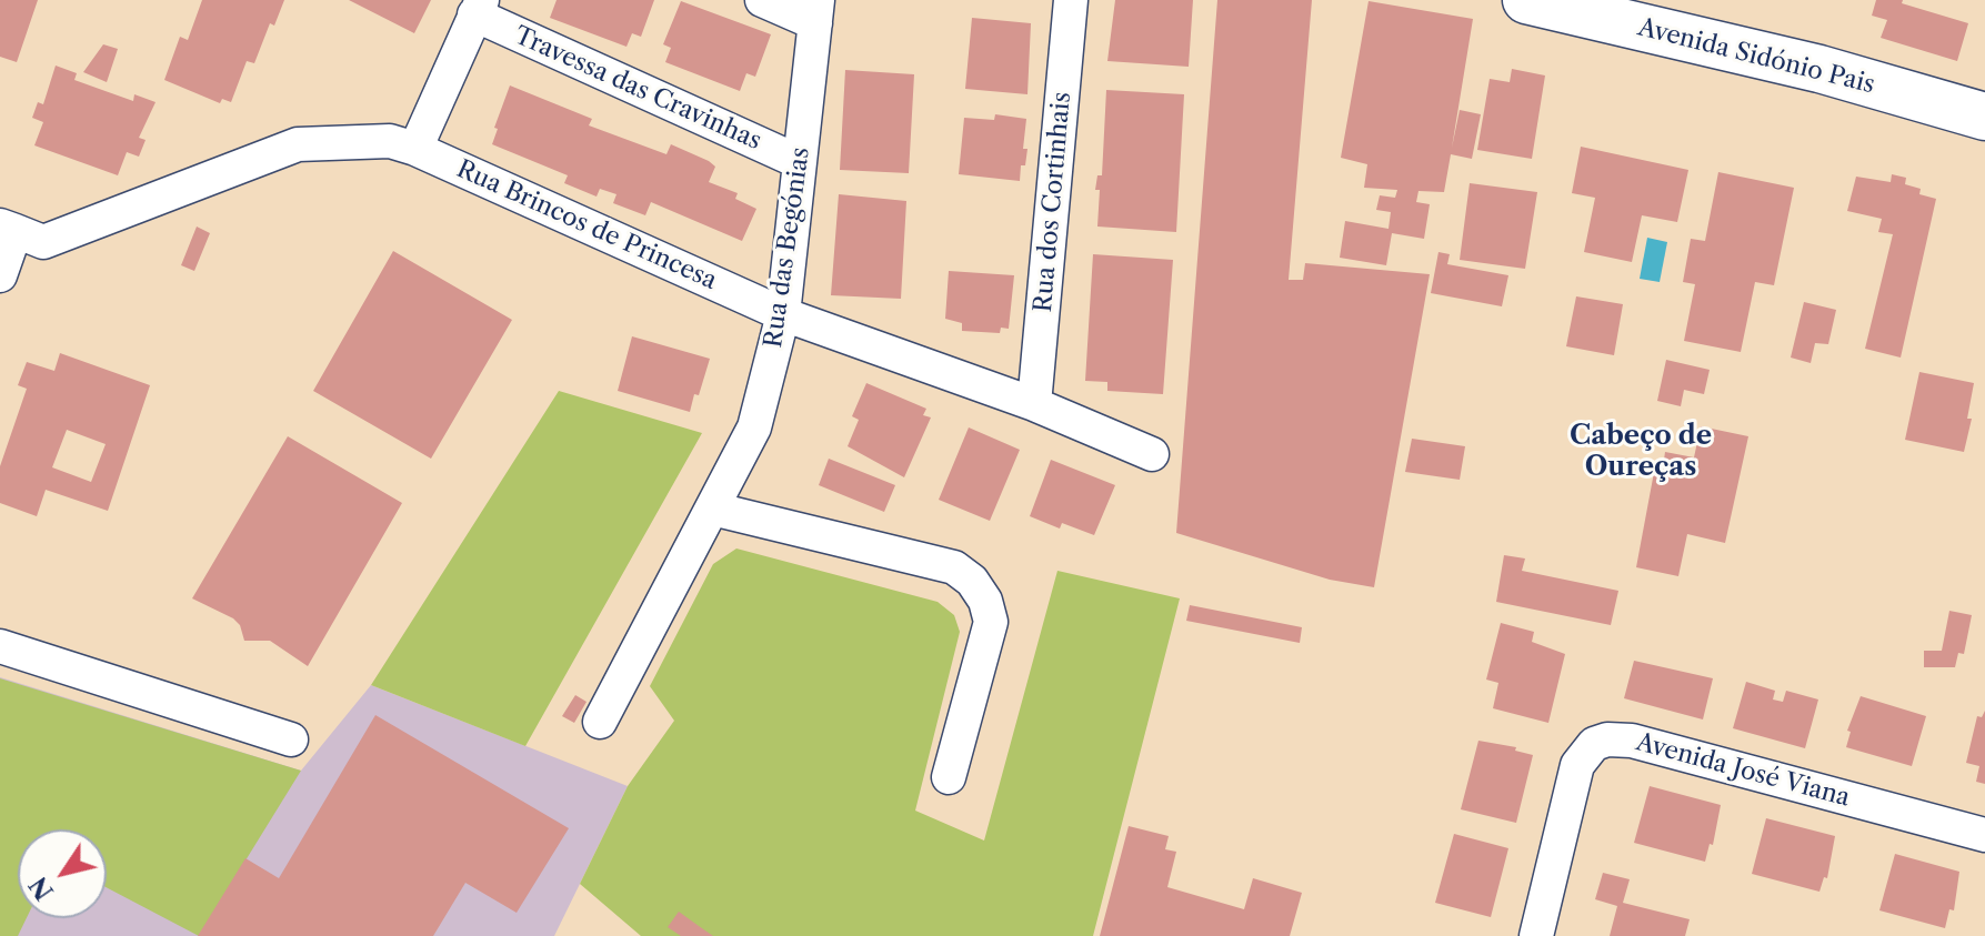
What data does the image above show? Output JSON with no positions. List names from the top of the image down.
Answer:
{
  "streets": {
    "main road": ["Avenida Sidónio Pais"],
    "street": [
      "Travessa das Cravinhas",
      "Rua dos Cortinhais",
      "Rua Brincos de Princesa",
      "Rua das Begónias",
      "Avenida José Viana"
    ]
  },
  "crossings": [
    ["Travessa das Cravinhas", "Rua das Begónias"],
    ["Rua dos Cortinhais", "Rua Brincos de Princesa"],
    ["Rua Brincos de Princesa", "Rua das Begónias"]
  ],
  "districts": ["Cabeço de Oureças"],
  "north": "bottom left"
}
